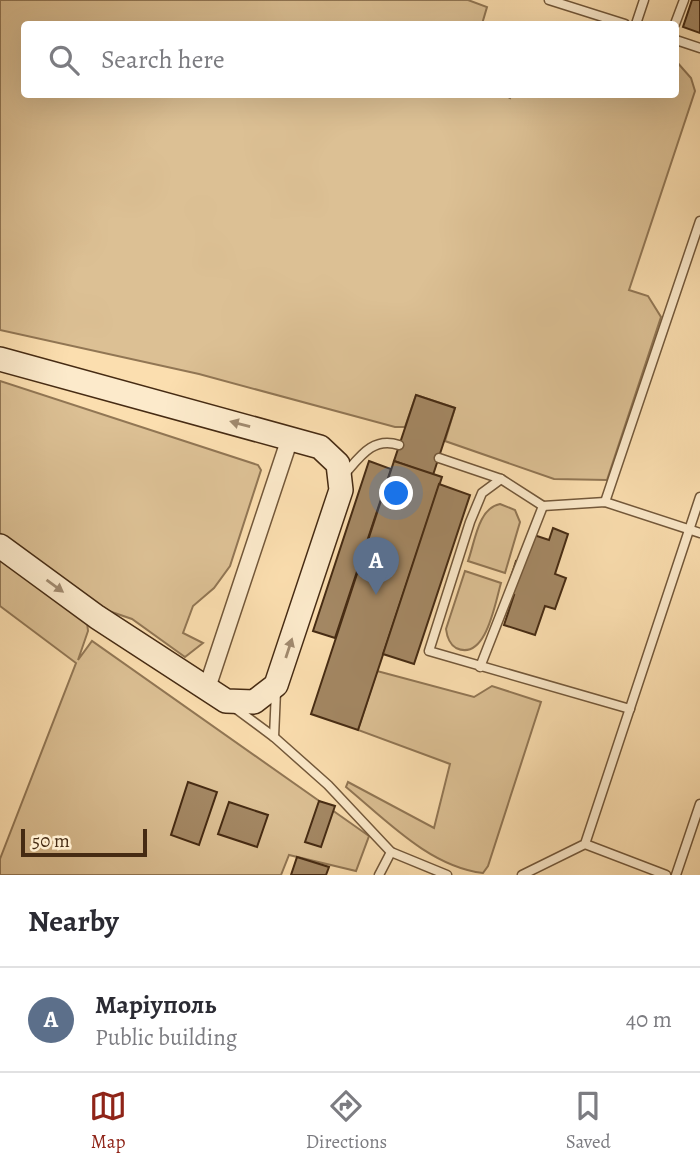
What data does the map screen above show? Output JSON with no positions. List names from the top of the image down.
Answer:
{
  "scale_bar": "50 m",
  "page": {
    "search": "Search here",
    "pins": "A",
    "scale": "50 m",
    "heading": "Nearby",
    "list": [
      {
        "mark": "A",
        "name": "Маріуполь",
        "note": "Public building",
        "value": "40 m"
      }
    ],
    "nav": ["Map", "Directions", "Saved"]
  }
}
